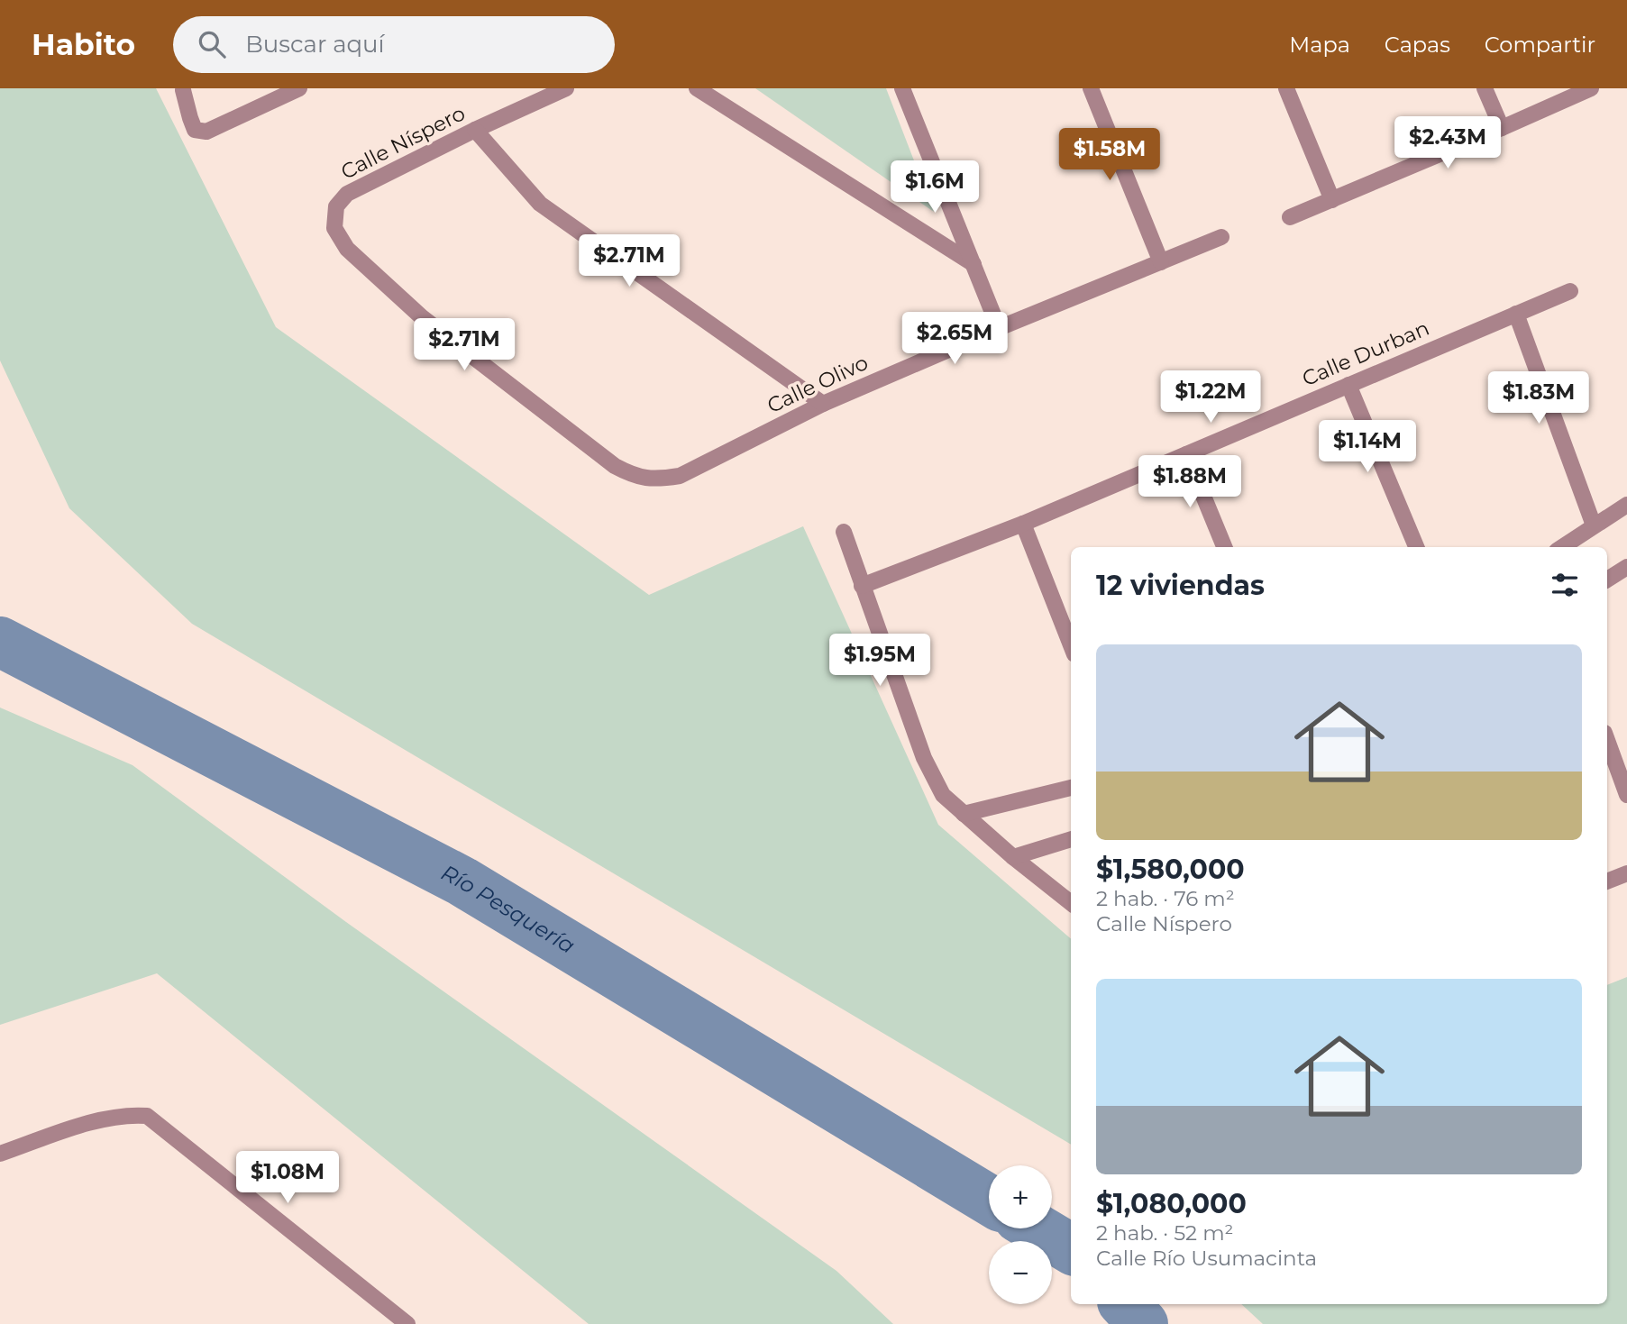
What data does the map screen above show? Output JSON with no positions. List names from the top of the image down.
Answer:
{
  "streets": {
    "street": ["Calle Níspero", "Calle Durban", "Calle Olivo"]
  },
  "crossings": [
    ["Calle Níspero", "Calle Olivo"]
  ],
  "water": ["Río Pesquería"],
  "page": {
    "header": "Habito",
    "search": "Buscar aquí",
    "nav": ["Mapa", "Capas", "Compartir"],
    "price": [
      "$2.43M",
      "$1.58M",
      "$1.6M",
      "$2.71M",
      "$2.65M",
      "$2.71M",
      "$1.22M",
      "$1.83M",
      "$1.14M",
      "$1.88M",
      "$1.95M",
      "$1.08M"
    ],
    "heading": "12 viviendas",
    "list": [
      {
        "name": "$1,580,000",
        "note": "2 hab. · 76 m² · Calle Níspero"
      },
      {
        "name": "$1,080,000",
        "note": "2 hab. · 52 m² · Calle Río Usumacinta"
      }
    ],
    "map_buttons": ["+", "−"]
  }
}
